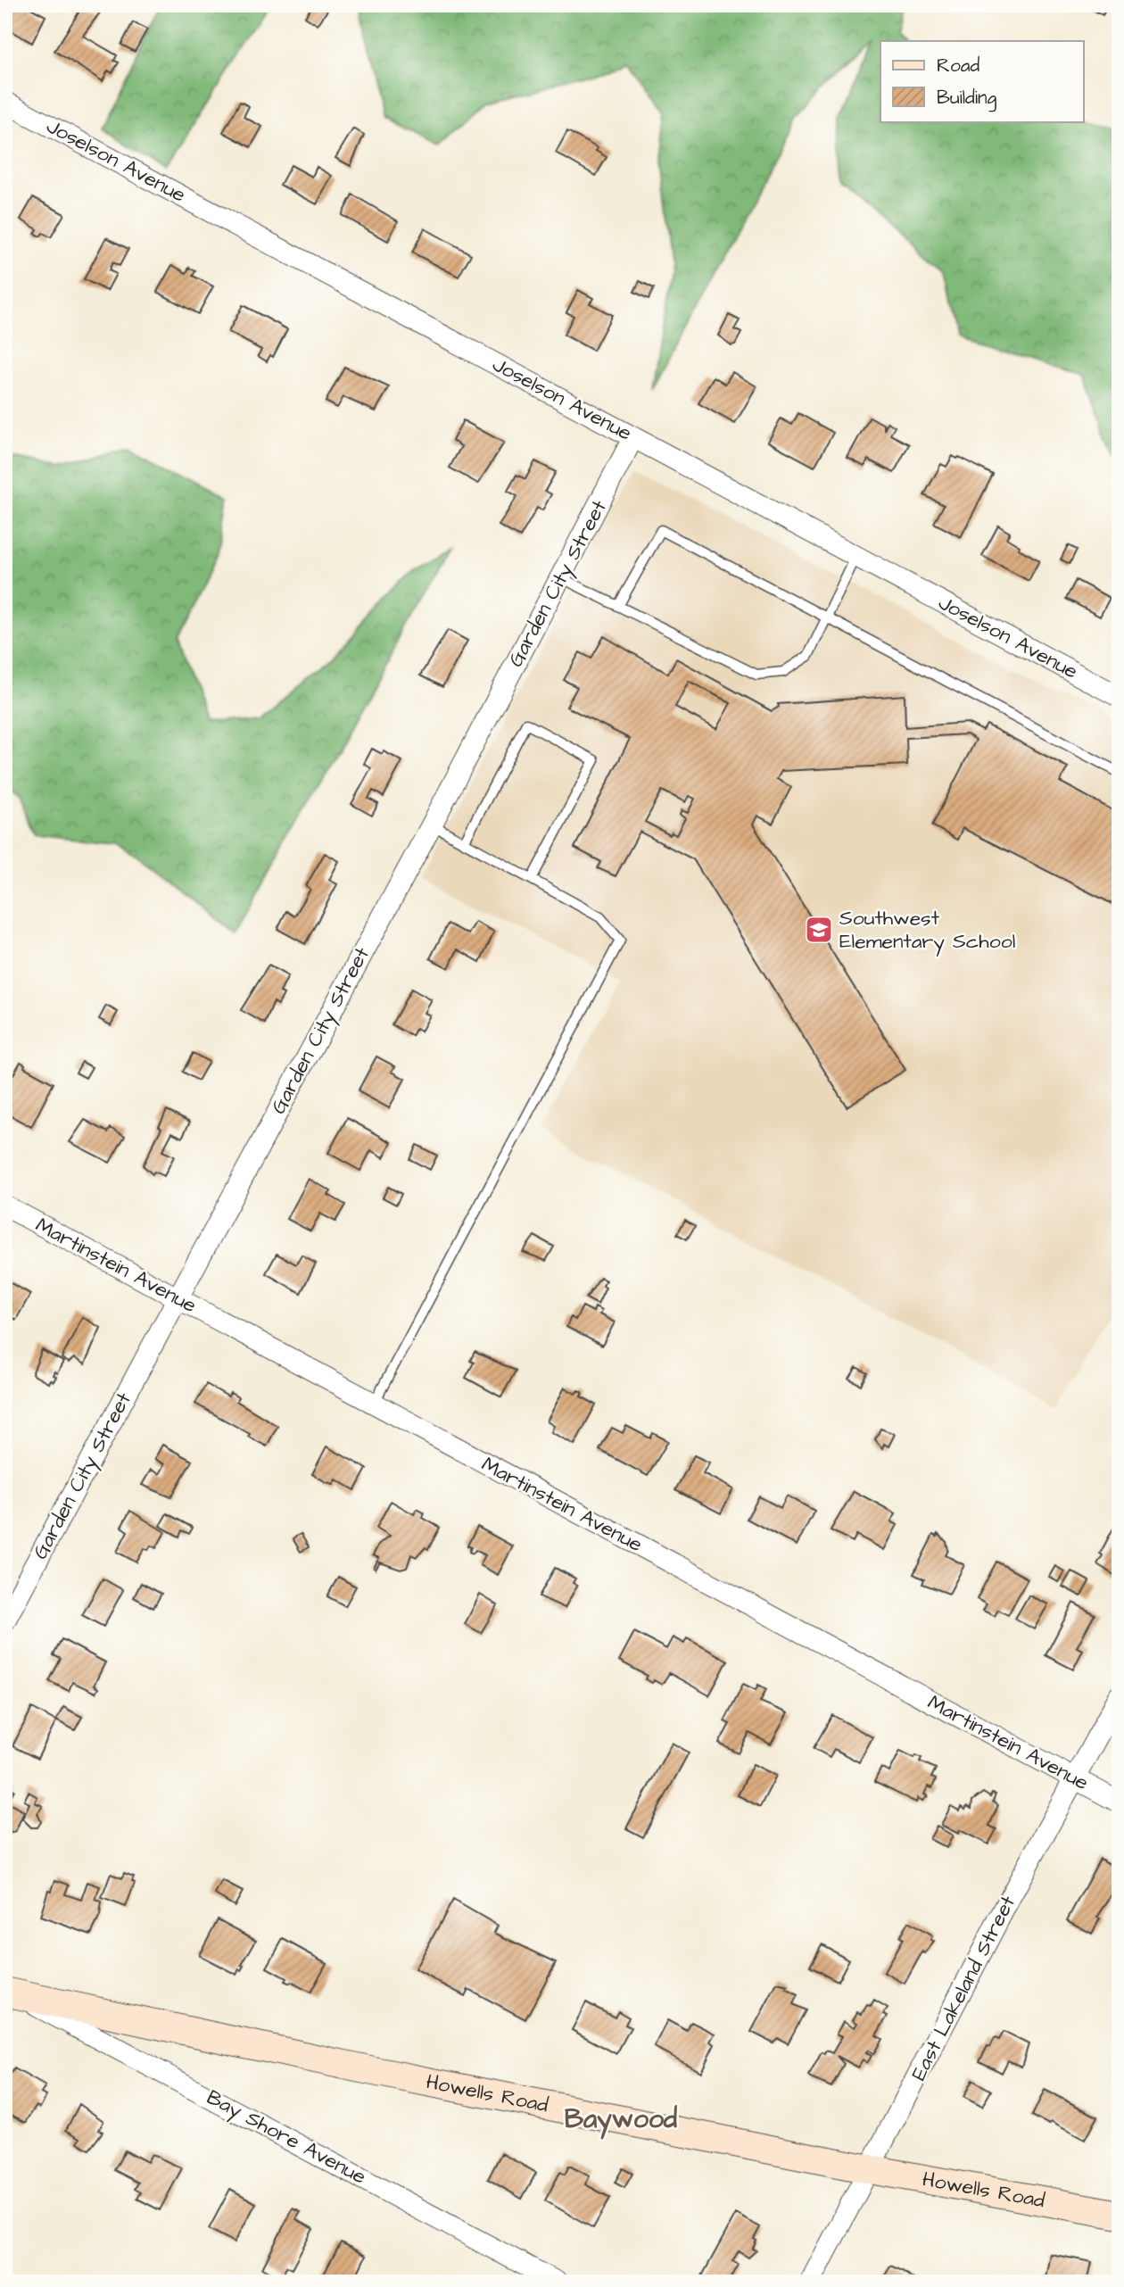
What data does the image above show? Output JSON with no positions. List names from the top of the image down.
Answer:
{
  "streets": {
    "street": [
      "Joselson Avenue",
      "Garden City Street",
      "Martinstein Avenue",
      "East Lakeland Street",
      "Howells Road",
      "Bay Shore Avenue"
    ]
  },
  "crossings": [
    ["Joselson Avenue", "Garden City Street"],
    ["Garden City Street", "Martinstein Avenue"],
    ["Martinstein Avenue", "East Lakeland Street"],
    ["East Lakeland Street", "Howells Road"],
    ["Howells Road", "Bay Shore Avenue"]
  ],
  "districts": ["Baywood"],
  "places": {
    "school or university": ["Southwest Elementary School"]
  },
  "legend": ["Road", "Building"]
}
